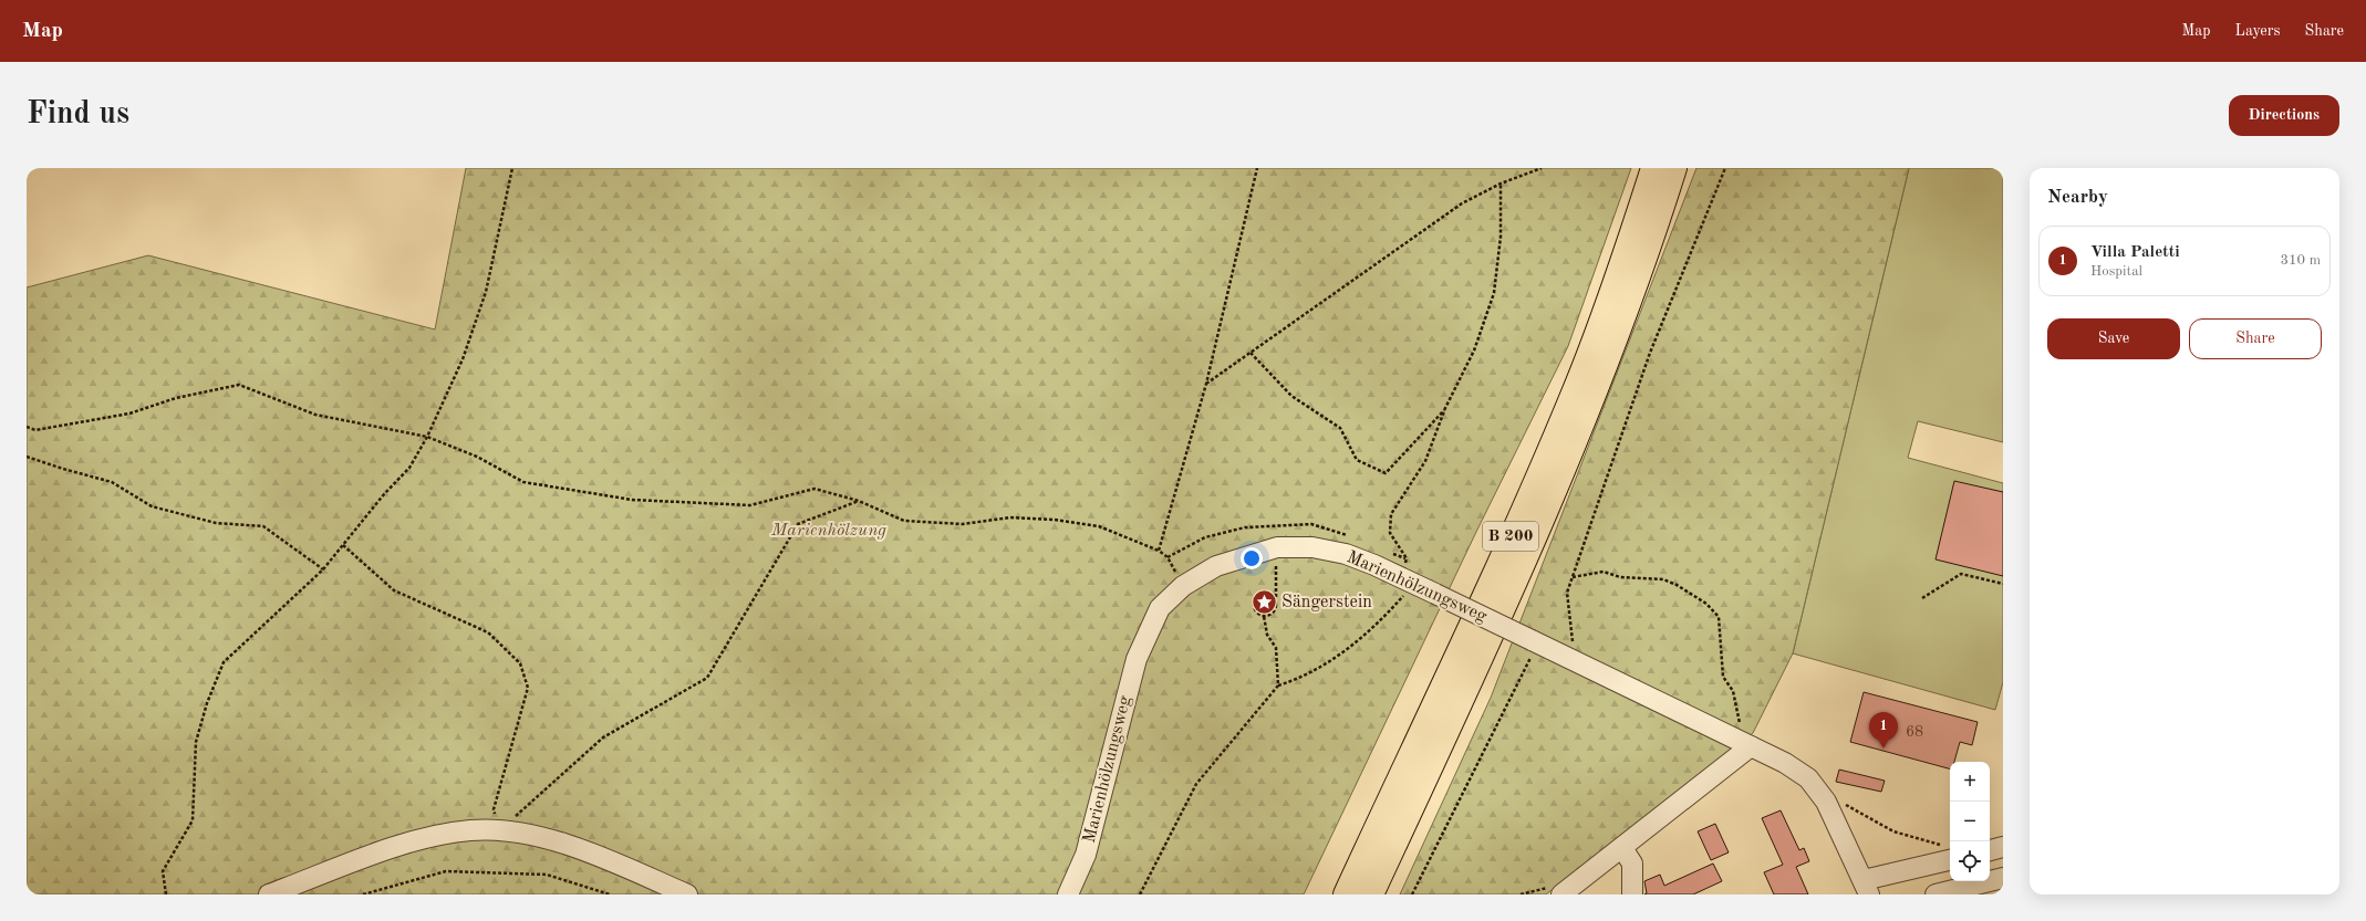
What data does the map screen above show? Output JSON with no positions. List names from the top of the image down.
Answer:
{
  "streets": {
    "highway": ["B 200"],
    "street": ["Marienhölzungsweg"]
  },
  "parks": ["Marienhölzung"],
  "places": {
    "place": ["Sängerstein"]
  },
  "house_numbers": ["68"],
  "page": {
    "header": "Map",
    "nav": ["Map", "Layers", "Share"],
    "buttons": [
      "Directions",
      ["Save", "Share"]
    ],
    "title": "Find us",
    "heading": "Nearby",
    "list": [
      {
        "mark": "1",
        "name": "Villa Paletti",
        "note": "Hospital",
        "value": "310 m"
      }
    ],
    "pins": "1",
    "map_buttons": ["+", "−"]
  }
}
